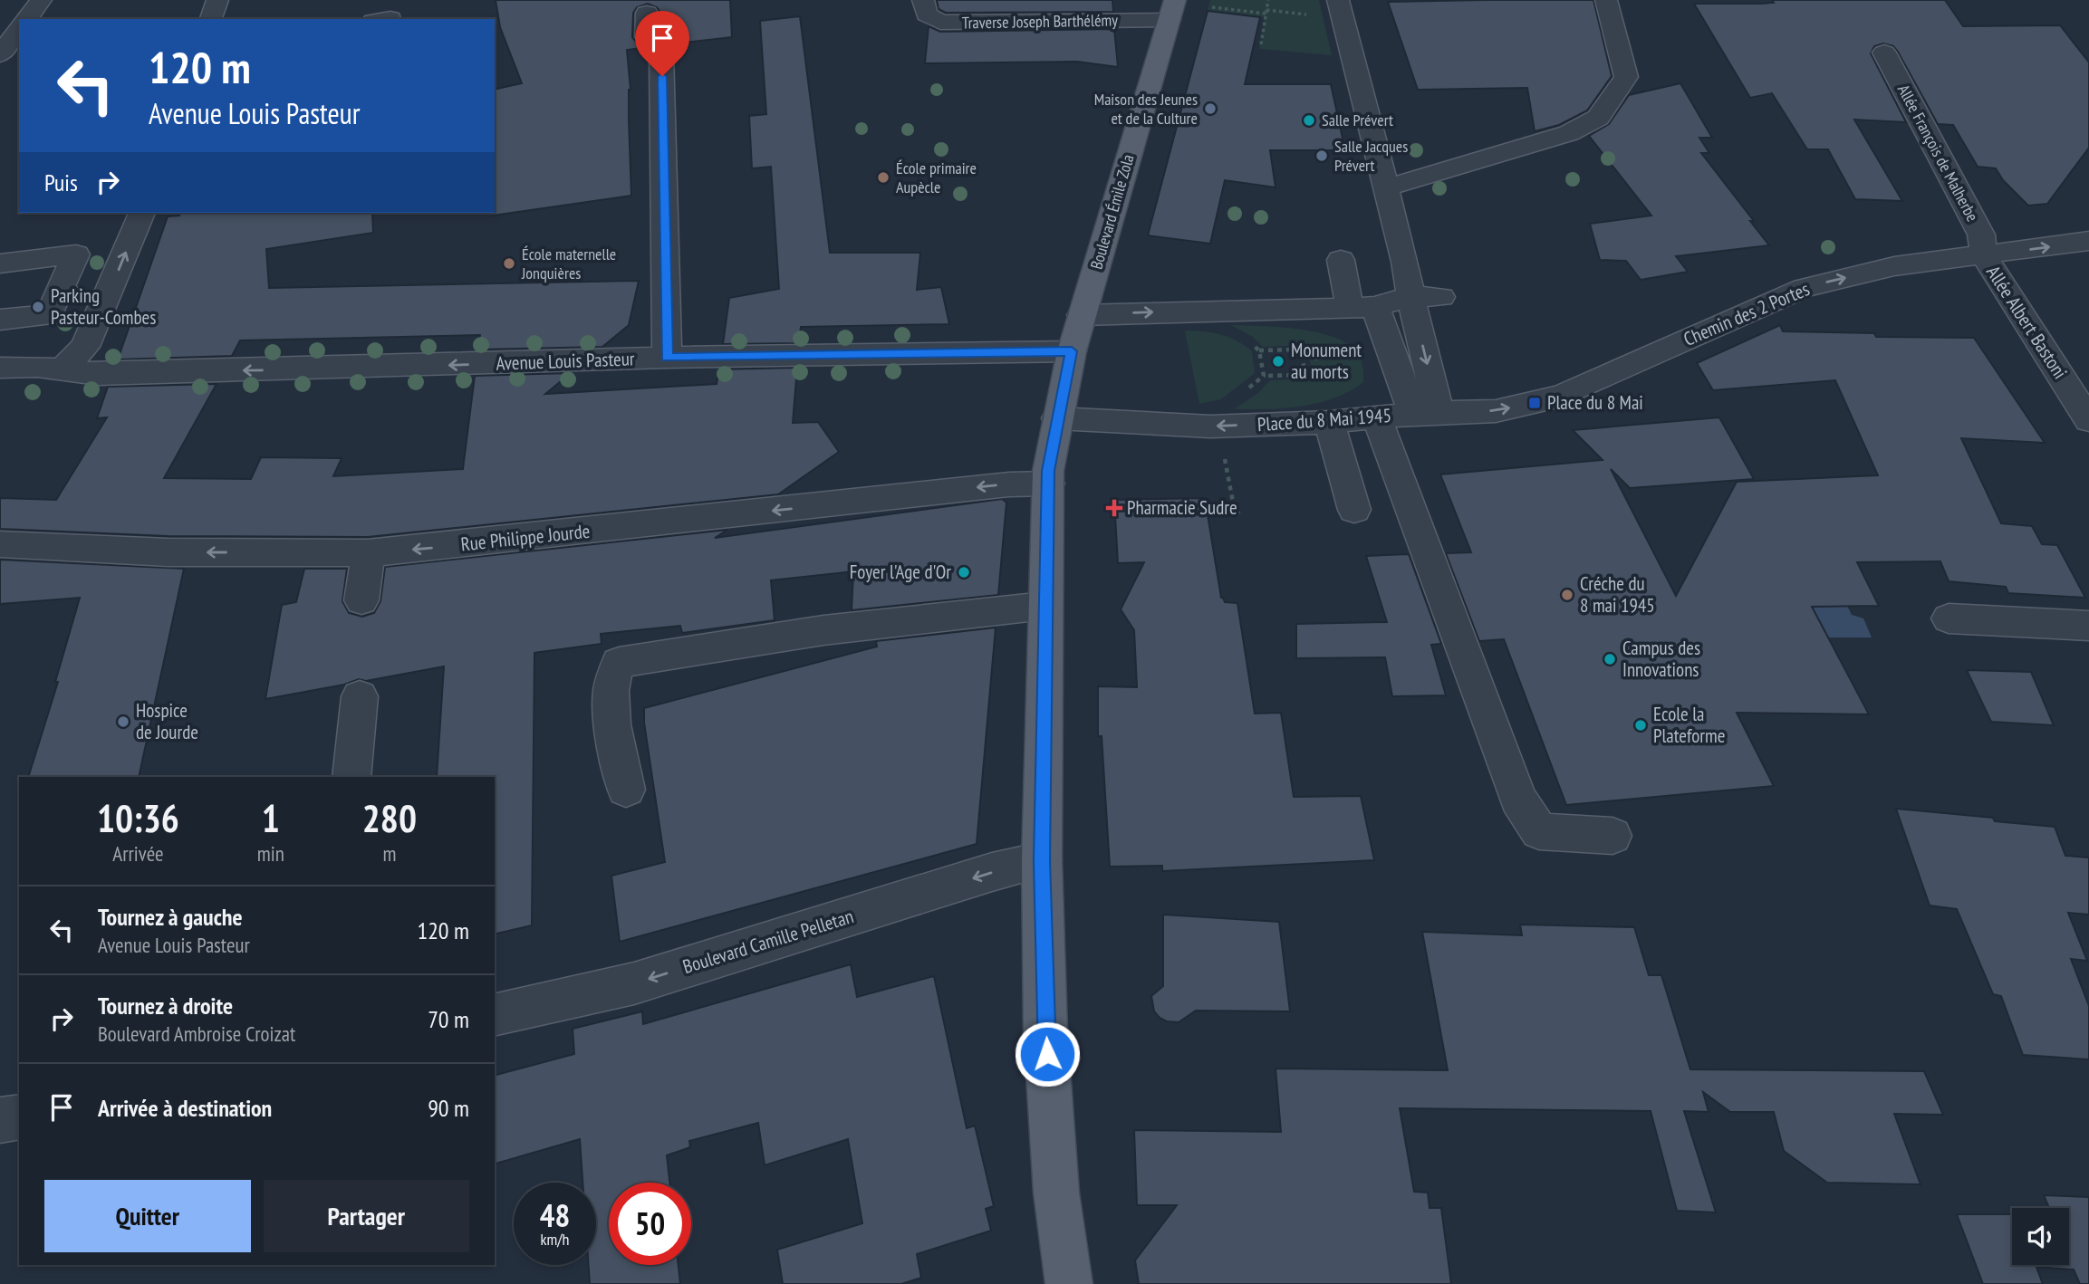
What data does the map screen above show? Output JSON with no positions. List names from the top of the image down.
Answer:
{
  "streets": {
    "main road": ["Boulevard Émile Zola"],
    "street": [
      "Traverse Joseph Barthélémy",
      "Allée François de Malherbe",
      "Chemin des 2 Portes",
      "Allée Albert Bastoni",
      "Avenue Louis Pasteur",
      "Place du 8 Mai 1945",
      "Rue Philippe Jourde",
      "Boulevard Camille Pelletan"
    ]
  },
  "crossings": [
    ["Traverse Joseph Barthélémy", "Boulevard Émile Zola"],
    ["Allée François de Malherbe", "Chemin des 2 Portes"],
    ["Allée François de Malherbe", "Allée Albert Bastoni"],
    ["Boulevard Émile Zola", "Avenue Louis Pasteur"],
    ["Boulevard Émile Zola", "Place du 8 Mai 1945"],
    ["Boulevard Émile Zola", "Rue Philippe Jourde"],
    ["Boulevard Émile Zola", "Boulevard Camille Pelletan"],
    ["Chemin des 2 Portes", "Allée Albert Bastoni"],
    ["Chemin des 2 Portes", "Place du 8 Mai 1945"]
  ],
  "one_way": [
    "Chemin des 2 Portes",
    "Avenue Louis Pasteur",
    "Rue Philippe Jourde",
    "Boulevard Camille Pelletan"
  ],
  "places": {
    "other": [
      "Maison des Jeunes et de la Culture",
      "Salle Prévert",
      "Salle Jacques Prévert",
      "École primaire Aupècle",
      "École maternelle Jonquières",
      "Parking Pasteur-Combes",
      "Monument au morts",
      "Foyer l'Age d'Or",
      "Créche du 8 mai 1945",
      "Campus des Innovations",
      "Hospice de Jourde",
      "Ecole la Plateforme"
    ],
    "transit": ["Place du 8 Mai"],
    "health": ["Pharmacie Sudre"]
  },
  "page": {
    "turn": ["120 m", "Avenue Louis Pasteur"],
    "then": "Puis",
    "eta": [
      "10:36",
      "Arrivée",
      "1",
      "min",
      "280",
      "m"
    ],
    "list": [
      {
        "name": "Tournez à gauche",
        "note": "Avenue Louis Pasteur",
        "value": "120 m"
      },
      {
        "name": "Tournez à droite",
        "note": "Boulevard Ambroise Croizat",
        "value": "70 m"
      },
      {
        "name": "Arrivée à destination",
        "value": "90 m"
      }
    ],
    "buttons": ["Quitter", "Partager"],
    "speed": "48 km/h",
    "limit": "50"
  }
}
